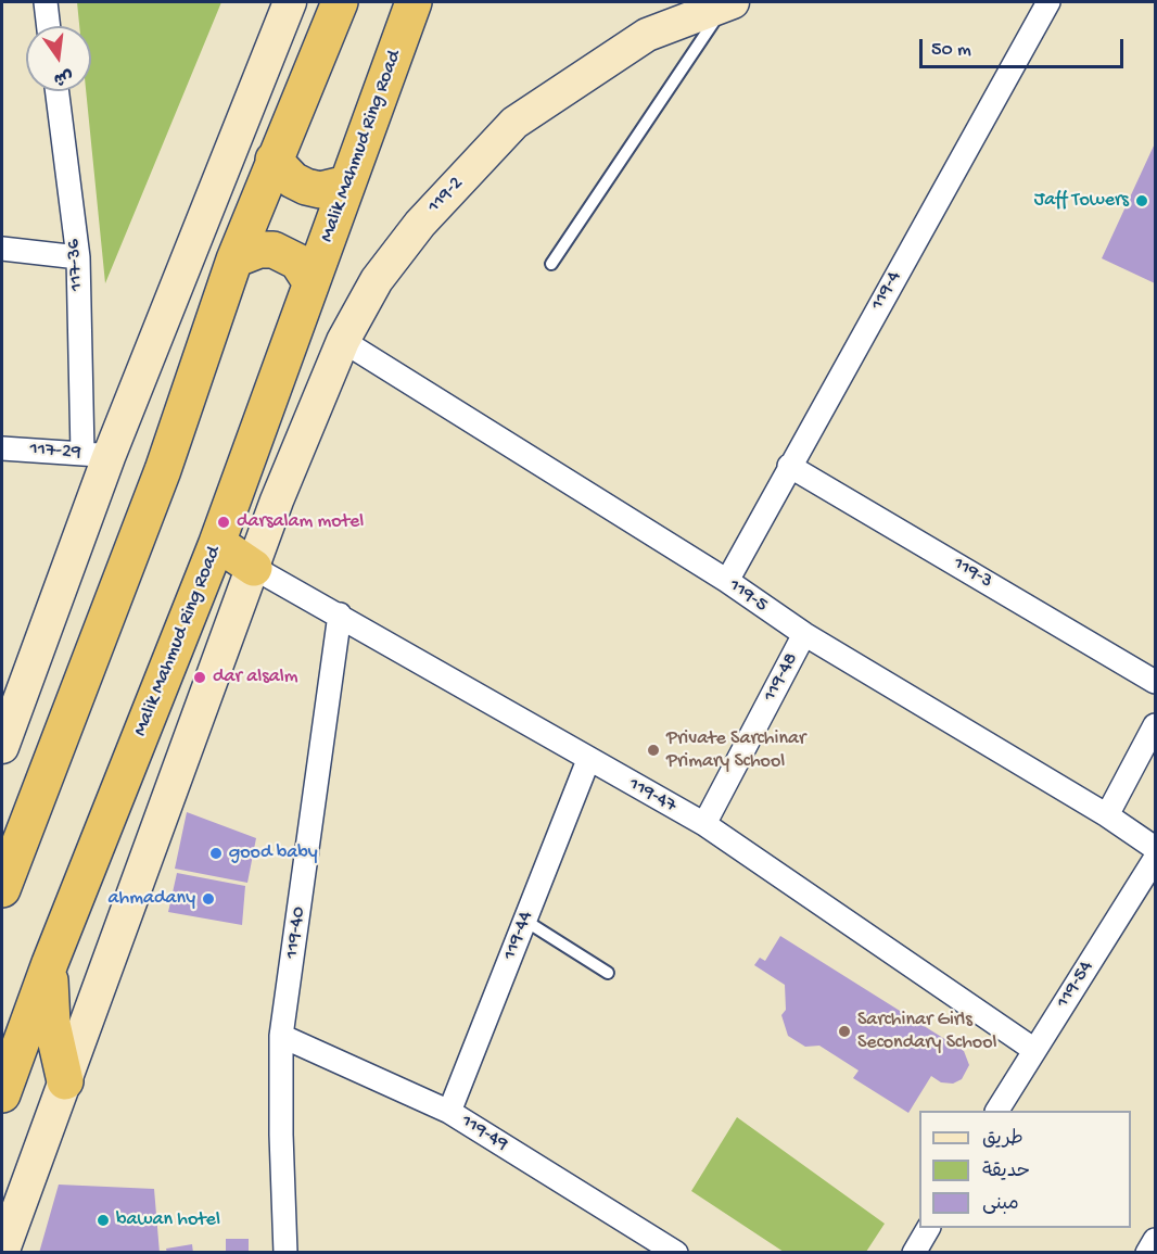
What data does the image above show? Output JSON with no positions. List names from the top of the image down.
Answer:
{
  "streets": {
    "highway": ["Malik Mahmud Ring Road"],
    "main road": ["119-2"],
    "street": [
      "117-36",
      "119-4",
      "117-29",
      "119-3",
      "119-5",
      "119-48",
      "119-47",
      "119-40",
      "119-44",
      "119-54",
      "119-49"
    ]
  },
  "crossings": [
    ["119-2", "119-5"],
    ["119-2", "119-47"],
    ["117-36", "117-29"],
    ["119-4", "119-3"],
    ["119-4", "119-5"],
    ["119-5", "119-48"],
    ["119-48", "119-47"],
    ["119-47", "119-40"],
    ["119-47", "119-44"],
    ["119-47", "119-54"],
    ["119-40", "119-49"],
    ["119-44", "119-49"]
  ],
  "places": [
    "Jaff Towers",
    "darsalam motel",
    "dar alsalm",
    "Private Sarchinar Primary School",
    "good baby",
    "ahmadany",
    "Sarchinar Girls Secondary School",
    "bawan hotel"
  ],
  "legend": ["طريق", "حديقة", "مبنى"],
  "scale_bar": "50 m",
  "north": "bottom"
}
